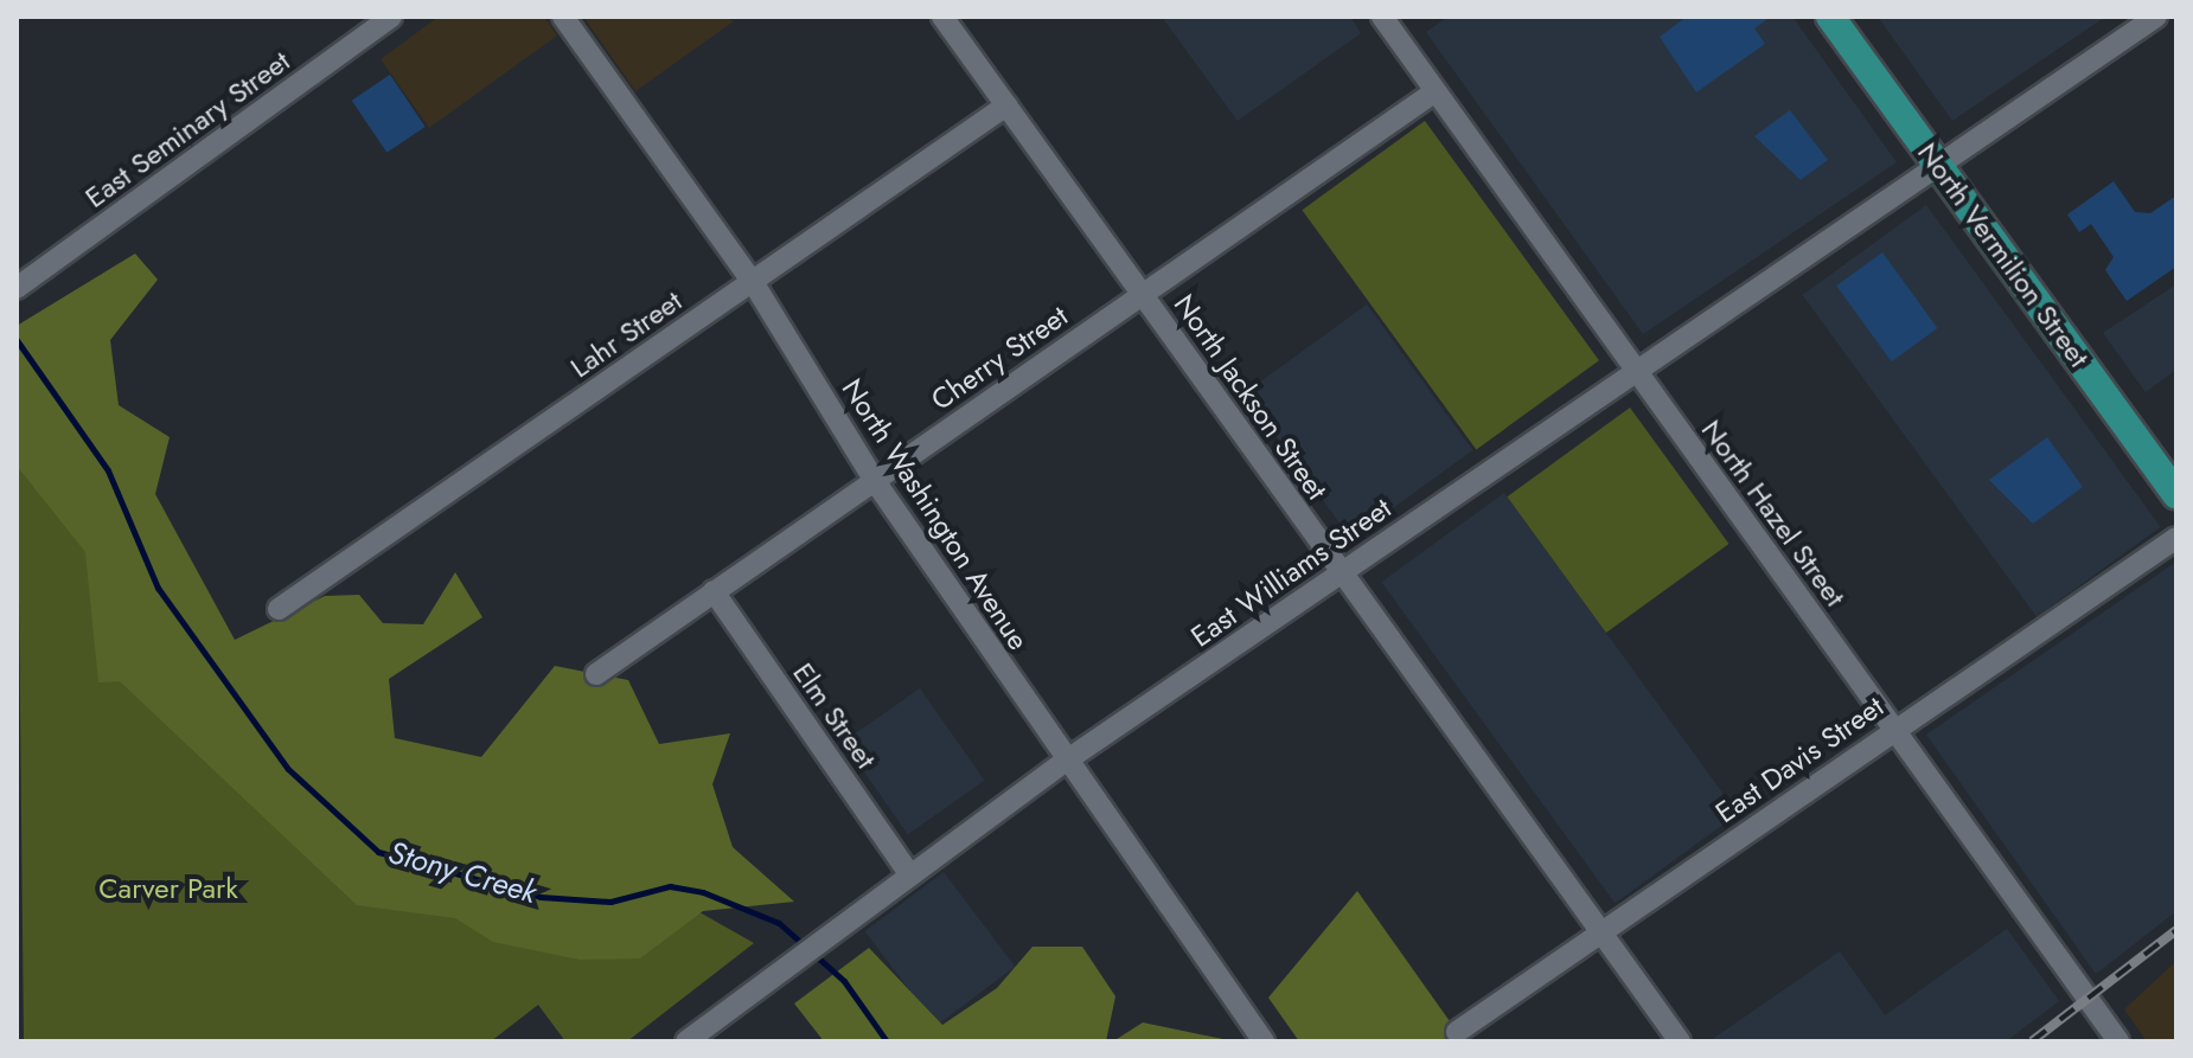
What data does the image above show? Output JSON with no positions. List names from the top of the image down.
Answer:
{
  "streets": {
    "main road": ["North Vermilion Street"],
    "street": [
      "East Seminary Street",
      "Lahr Street",
      "Cherry Street",
      "North Jackson Street",
      "North Hazel Street",
      "North Washington Avenue",
      "East Williams Street",
      "Elm Street",
      "East Davis Street"
    ]
  },
  "crossings": [
    ["North Vermilion Street", "East Williams Street"],
    ["Lahr Street", "North Jackson Street"],
    ["Lahr Street", "North Washington Avenue"],
    ["Cherry Street", "North Jackson Street"],
    ["Cherry Street", "North Hazel Street"],
    ["Cherry Street", "North Washington Avenue"],
    ["Cherry Street", "Elm Street"],
    ["North Jackson Street", "East Williams Street"],
    ["North Jackson Street", "East Davis Street"],
    ["North Hazel Street", "East Williams Street"],
    ["North Hazel Street", "East Davis Street"],
    ["North Washington Avenue", "East Williams Street"],
    ["East Williams Street", "Elm Street"]
  ],
  "water": ["Stony Creek"],
  "parks": ["Carver Park"]
}
